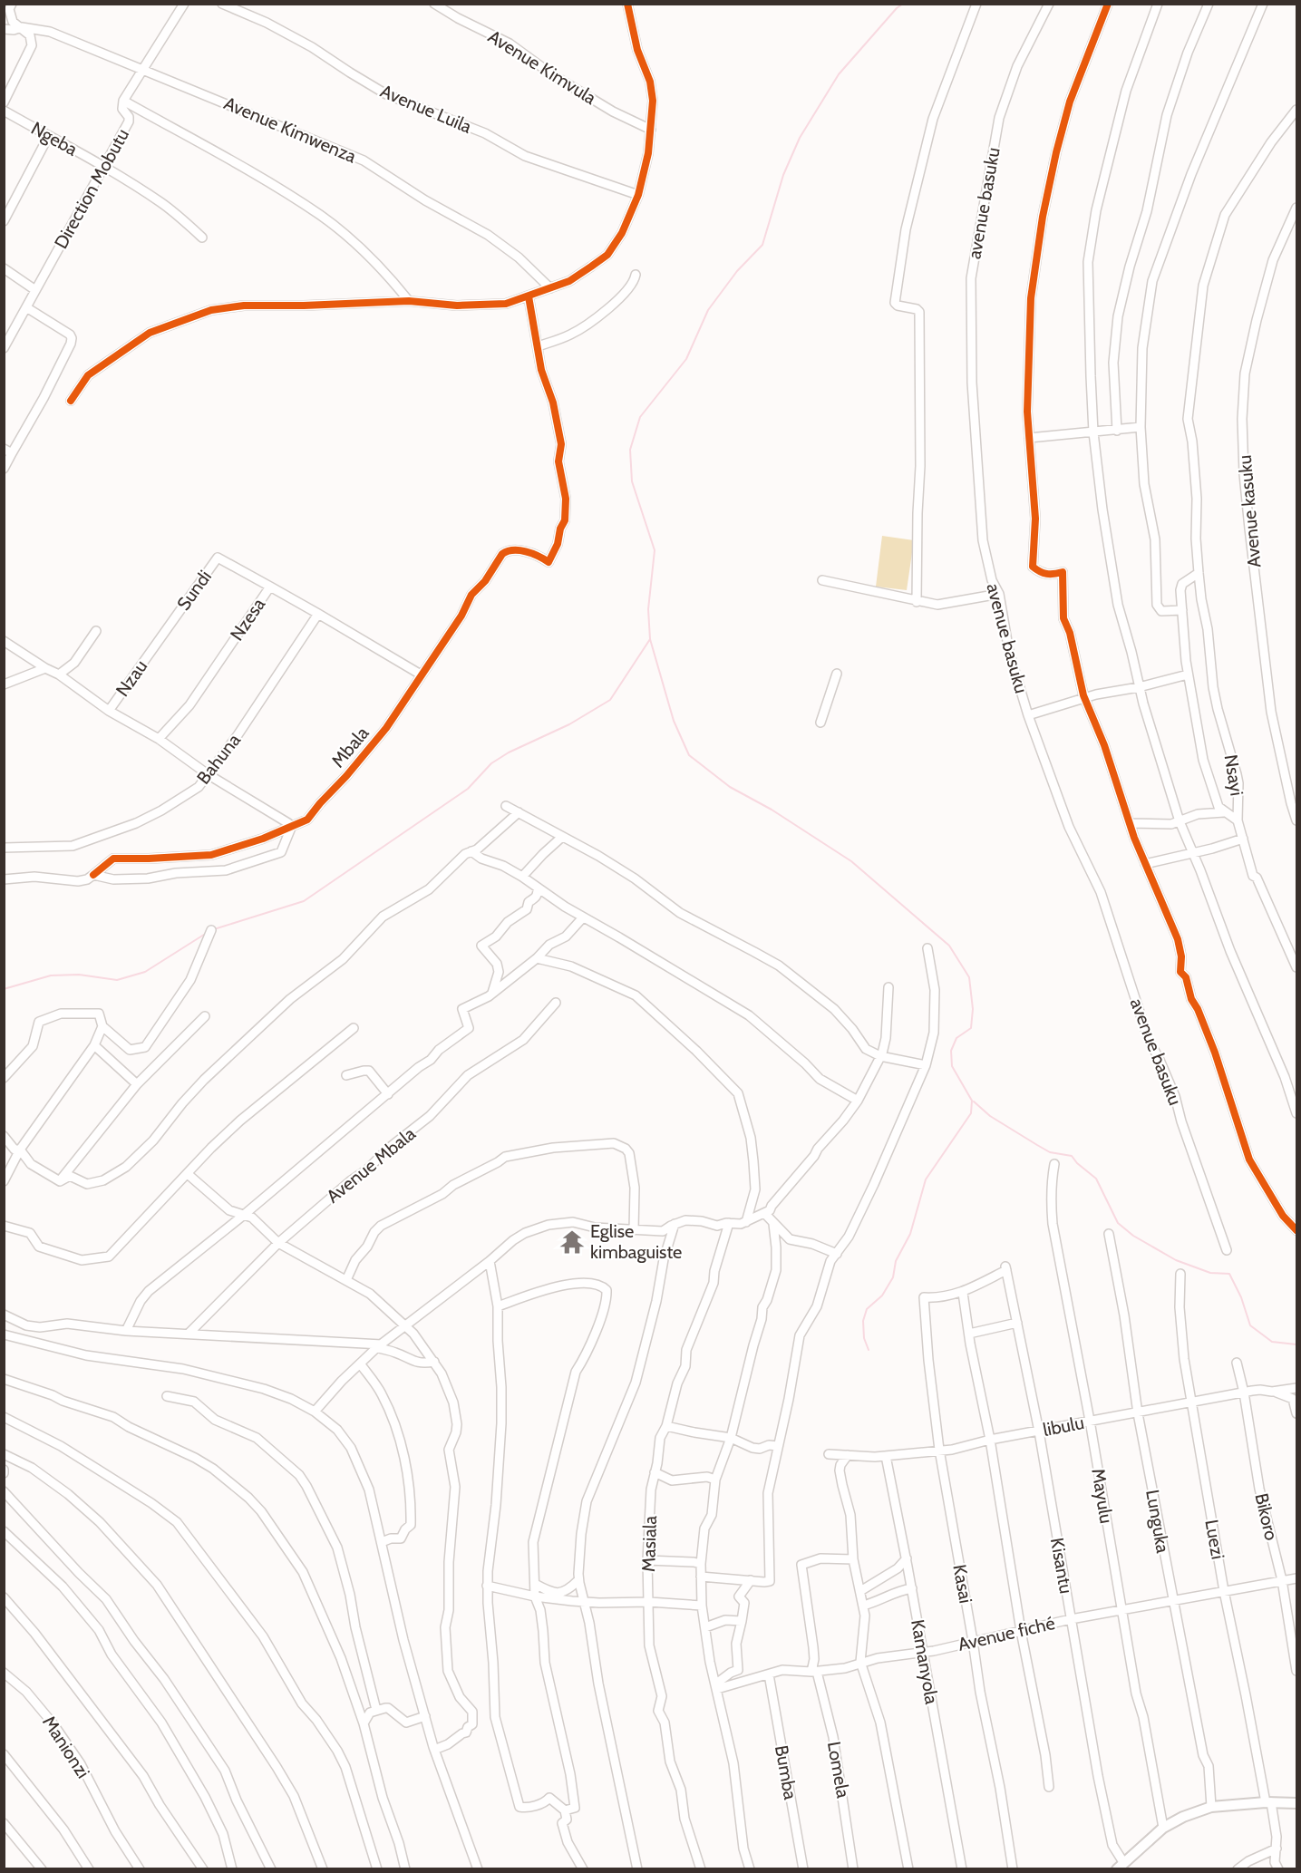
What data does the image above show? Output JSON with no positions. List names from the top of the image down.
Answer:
{
  "streets": {
    "street": [
      "Avenue Kimvula",
      "Avenue Luila",
      "Avenue Kimwenza",
      "Ngeba",
      "Direction Mobutu",
      "avenue basuku",
      "Avenue kasuku",
      "Sundi",
      "Nzesa",
      "Nzau",
      "Mbala",
      "Bahuna",
      "Nsayi",
      "Avenue Mbala",
      "libulu",
      "Mayulu",
      "Bikoro",
      "Lunguka",
      "Luezi",
      "Masiala",
      "Kisantu",
      "Kasai",
      "Avenue fiché",
      "Kamanyola",
      "Manionzi",
      "Lomela",
      "Bumba"
    ]
  },
  "crossings": [
    ["Avenue Kimwenza", "Direction Mobutu"],
    ["Ngeba", "Direction Mobutu"],
    ["Sundi", "Nzesa"],
    ["Sundi", "Nzau"],
    ["Nzesa", "Mbala"],
    ["Nzesa", "Bahuna"],
    ["libulu", "Mayulu"],
    ["libulu", "Bikoro"],
    ["libulu", "Lunguka"],
    ["libulu", "Luezi"],
    ["libulu", "Kisantu"],
    ["libulu", "Kasai"],
    ["libulu", "Kamanyola"],
    ["Mayulu", "Avenue fiché"],
    ["Bikoro", "Avenue fiché"],
    ["Lunguka", "Avenue fiché"],
    ["Luezi", "Avenue fiché"],
    ["Kisantu", "Kasai"],
    ["Kisantu", "Avenue fiché"],
    ["Kasai", "Avenue fiché"],
    ["Avenue fiché", "Kamanyola"],
    ["Avenue fiché", "Lomela"],
    ["Avenue fiché", "Bumba"]
  ],
  "places": {
    "temple": ["Eglise kimbaguiste"]
  }
}
